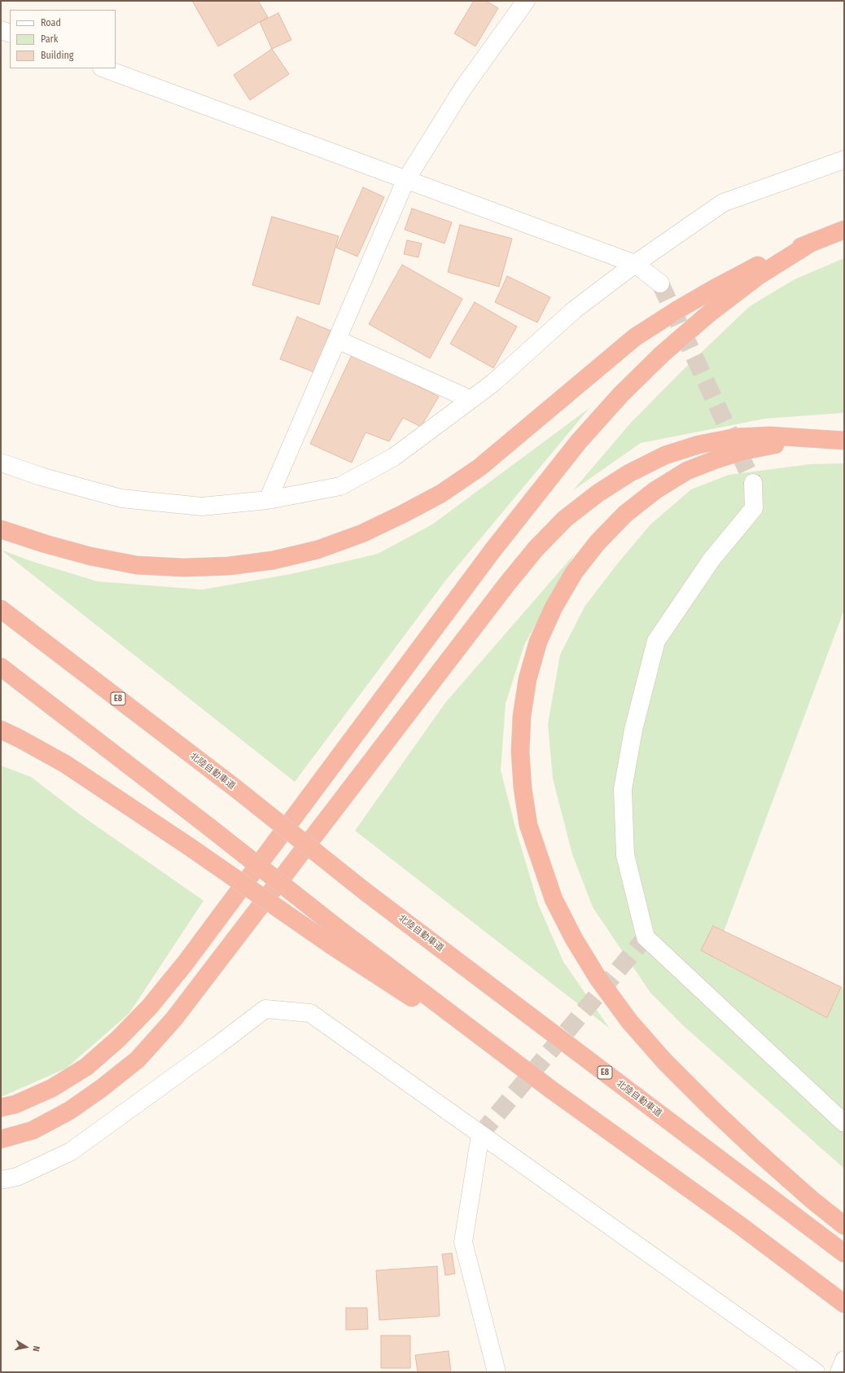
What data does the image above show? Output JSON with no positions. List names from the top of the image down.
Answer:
{
  "streets": {
    "highway": ["E8", "北陸自動車道"]
  },
  "legend": ["Road", "Park", "Building"],
  "north": "right"
}
